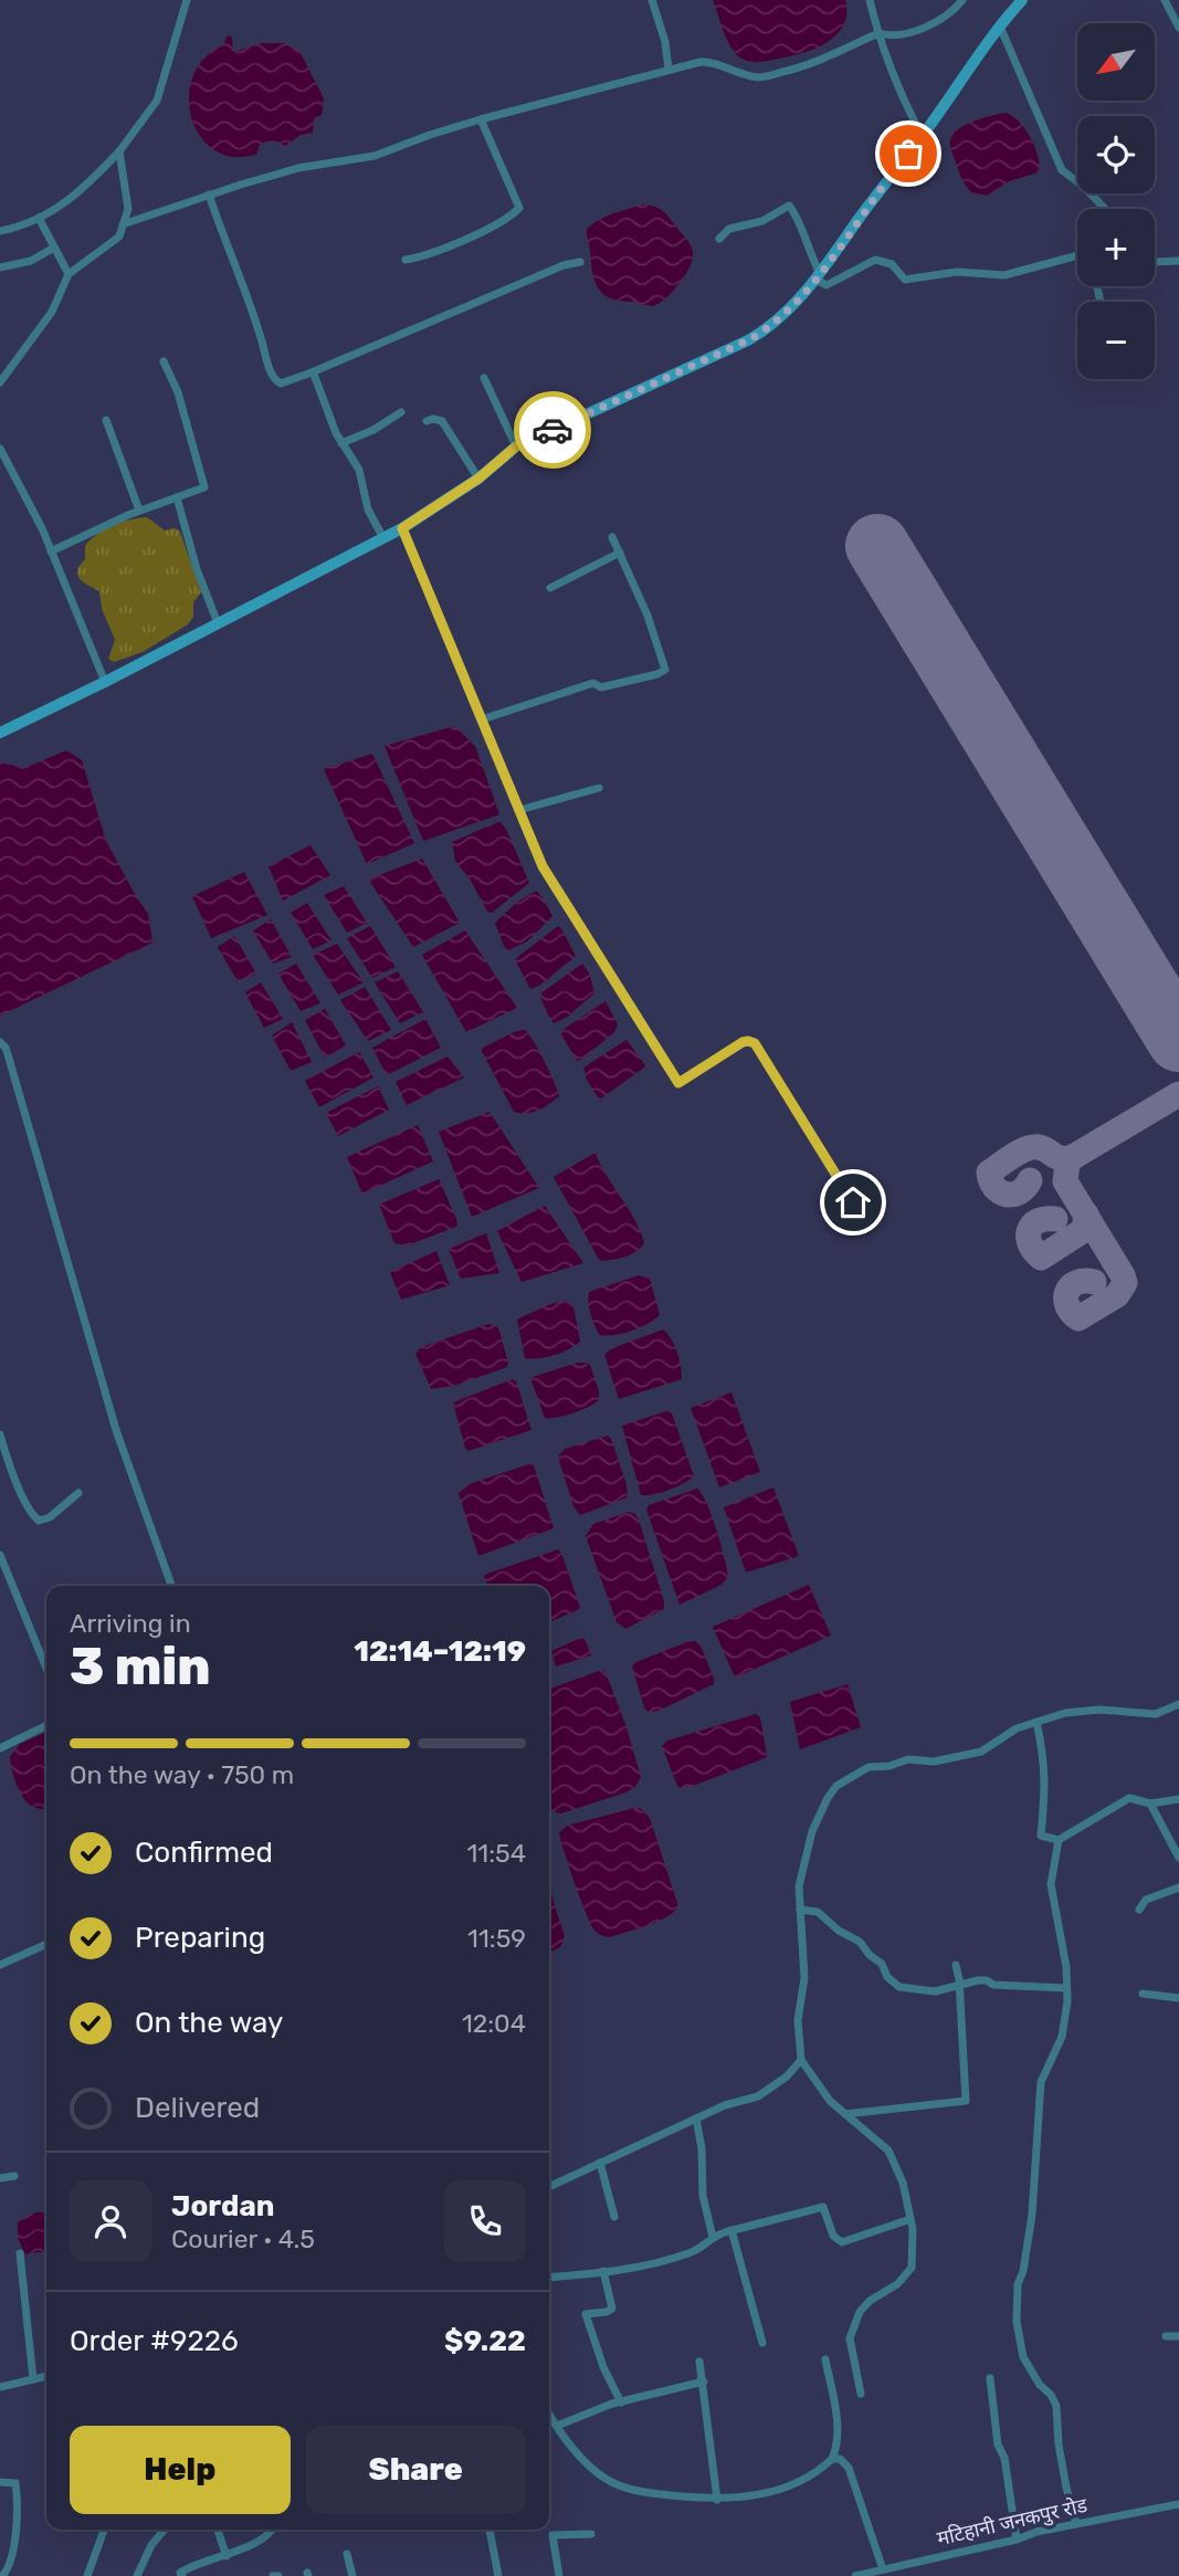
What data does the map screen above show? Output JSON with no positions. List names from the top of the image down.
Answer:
{
  "streets": {
    "street": ["मटिहानी जनकपुर रोड"]
  },
  "north": "bottom left",
  "page": {
    "map_buttons": ["+", "−"],
    "heading": ["3 min", "Arriving in", "12:14–12:19"],
    "panel": [
      "Jordan",
      "Courier · 4.5",
      "Order #9226",
      "$9.22"
    ],
    "bar": "On the way · 750 m",
    "list": [
      ["Confirmed", "11:54"],
      ["Preparing", "11:59"],
      ["On the way", "12:04"],
      "Delivered"
    ],
    "buttons": ["Help", "Share"]
  }
}
